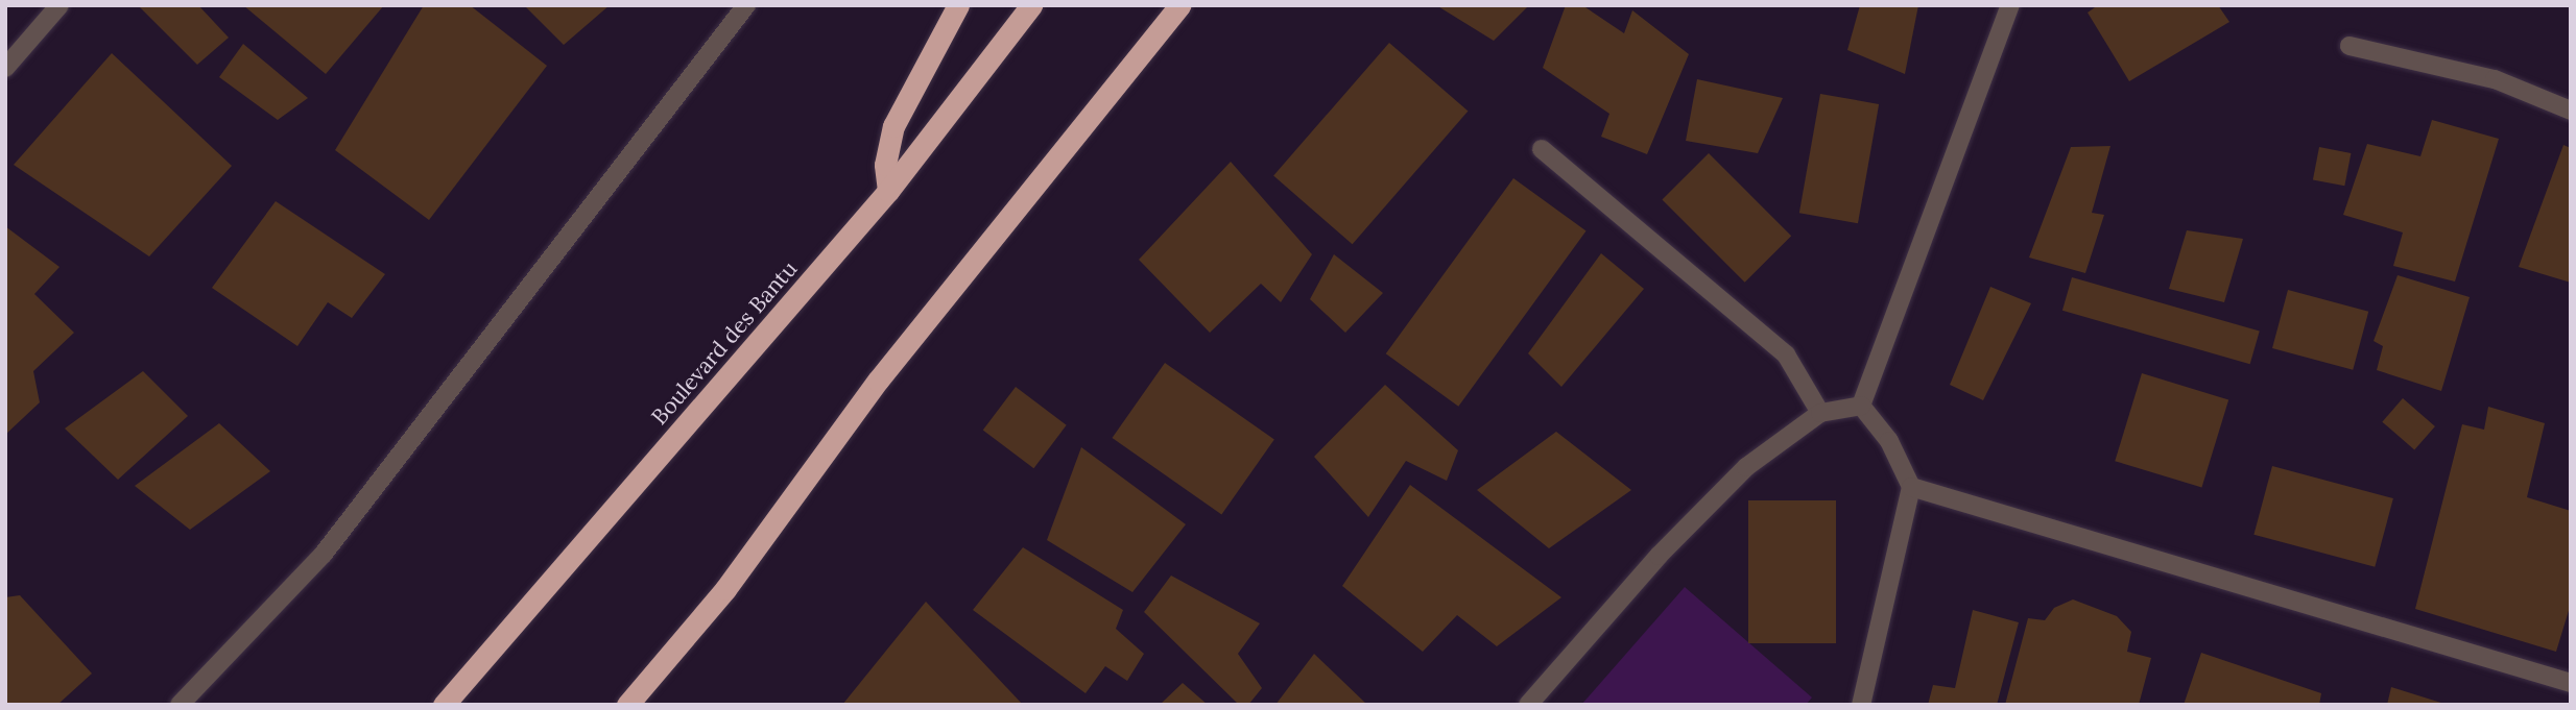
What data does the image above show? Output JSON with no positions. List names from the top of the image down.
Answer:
{
  "streets": {
    "highway": ["Boulevard des Bantu"]
  }
}
